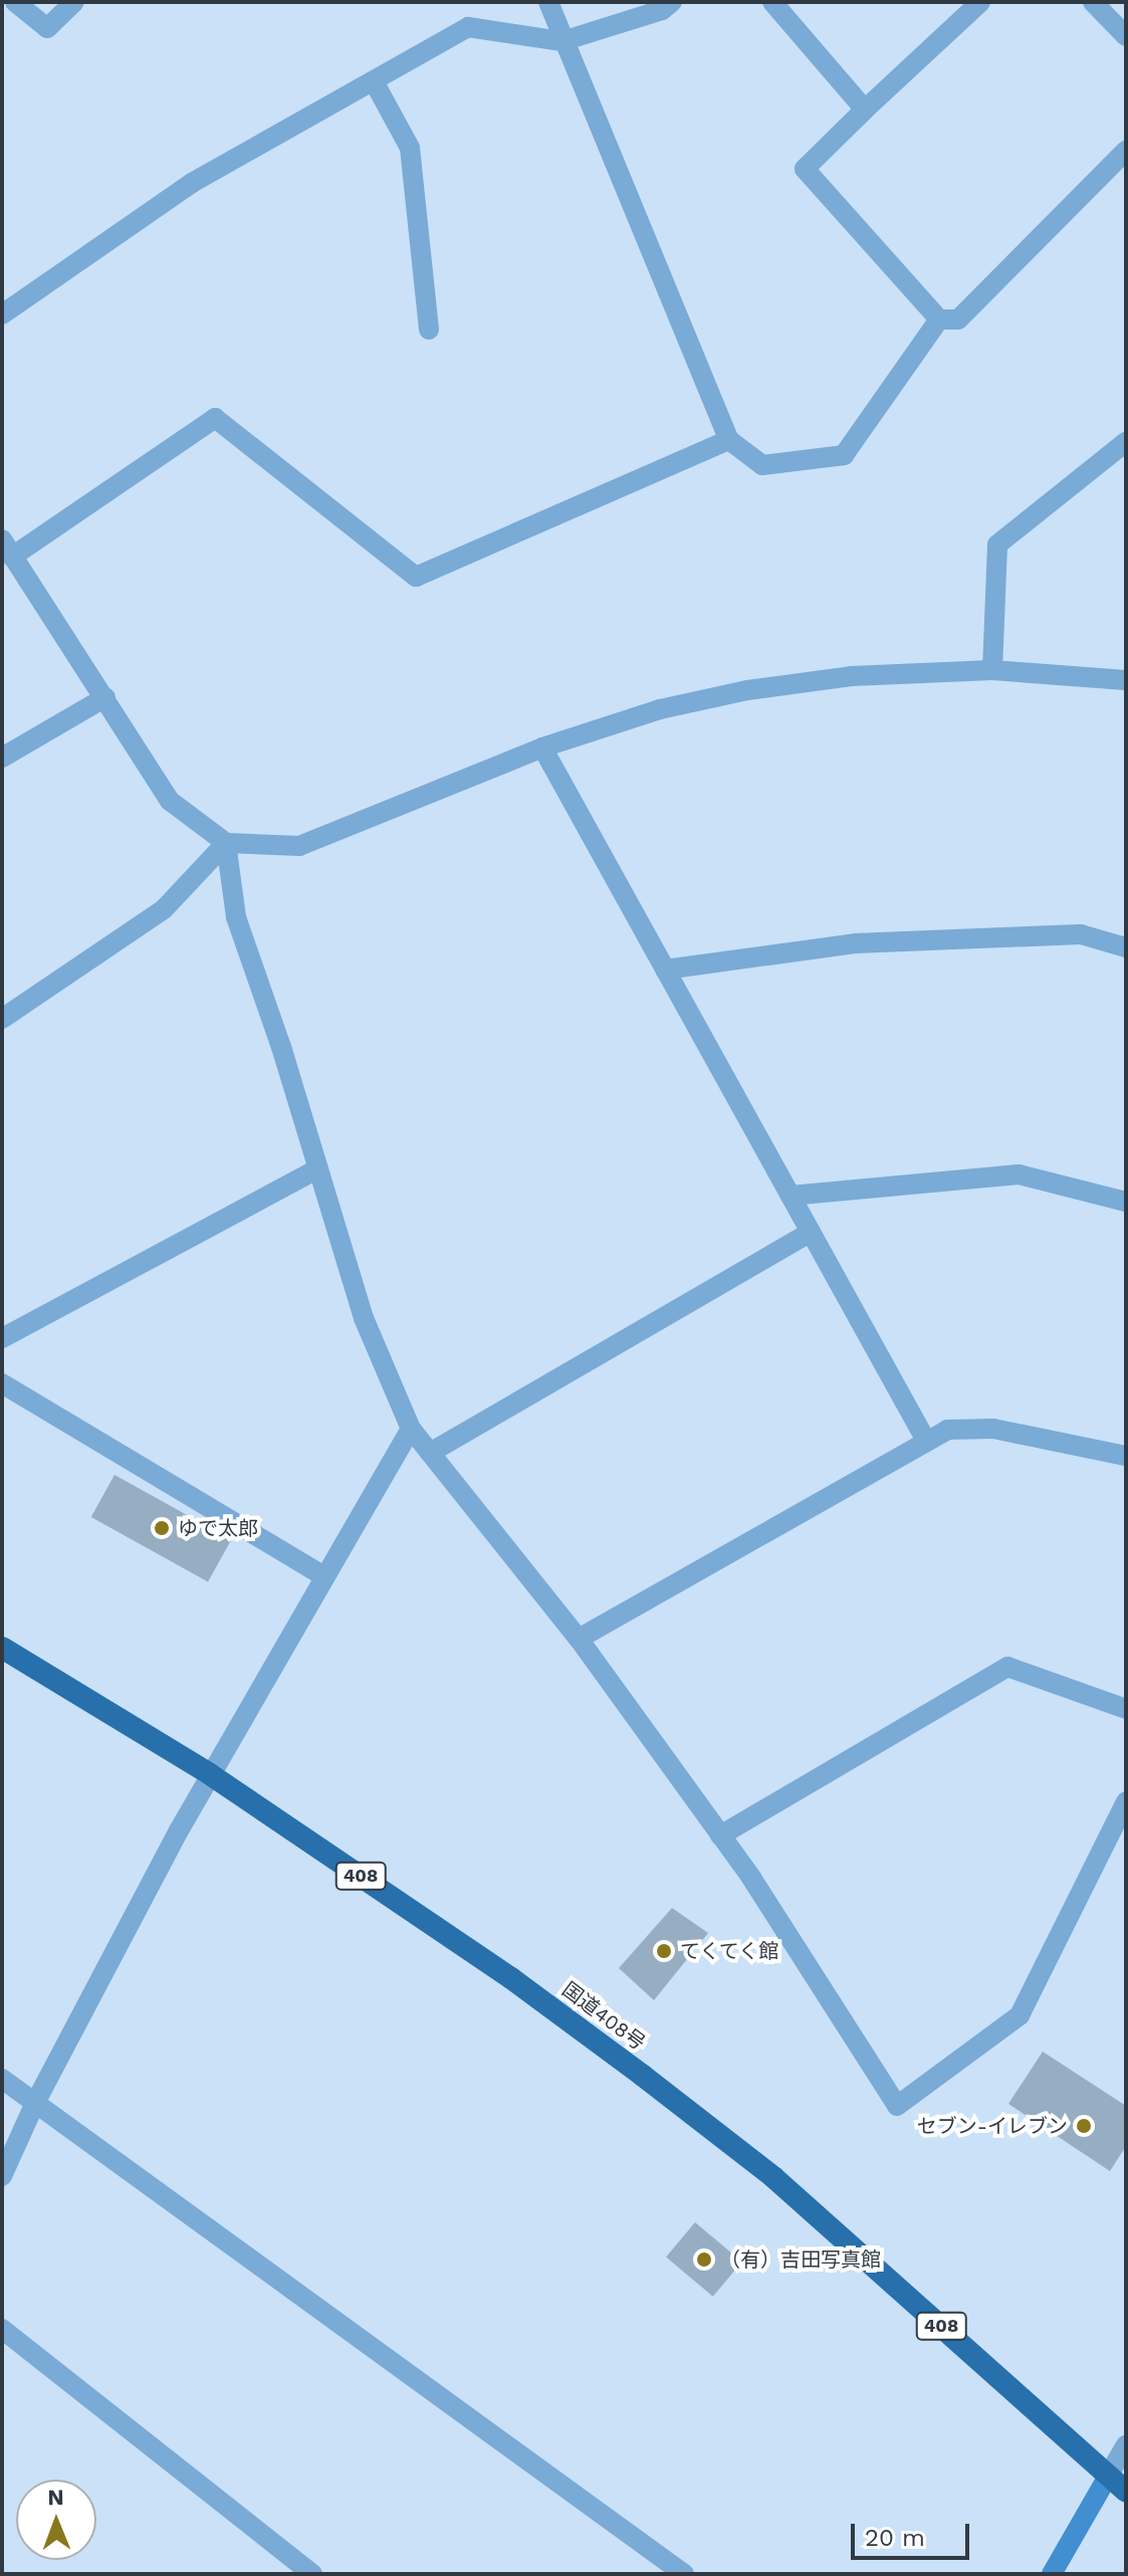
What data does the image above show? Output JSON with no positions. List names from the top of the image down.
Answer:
{
  "streets": {
    "highway": ["408", "国道408号"]
  },
  "places": [
    "ゆで太郎",
    "てくてく館",
    "セブン-イレブン",
    "（有）吉田写真館"
  ],
  "scale_bar": "20 m",
  "north": "top"
}
